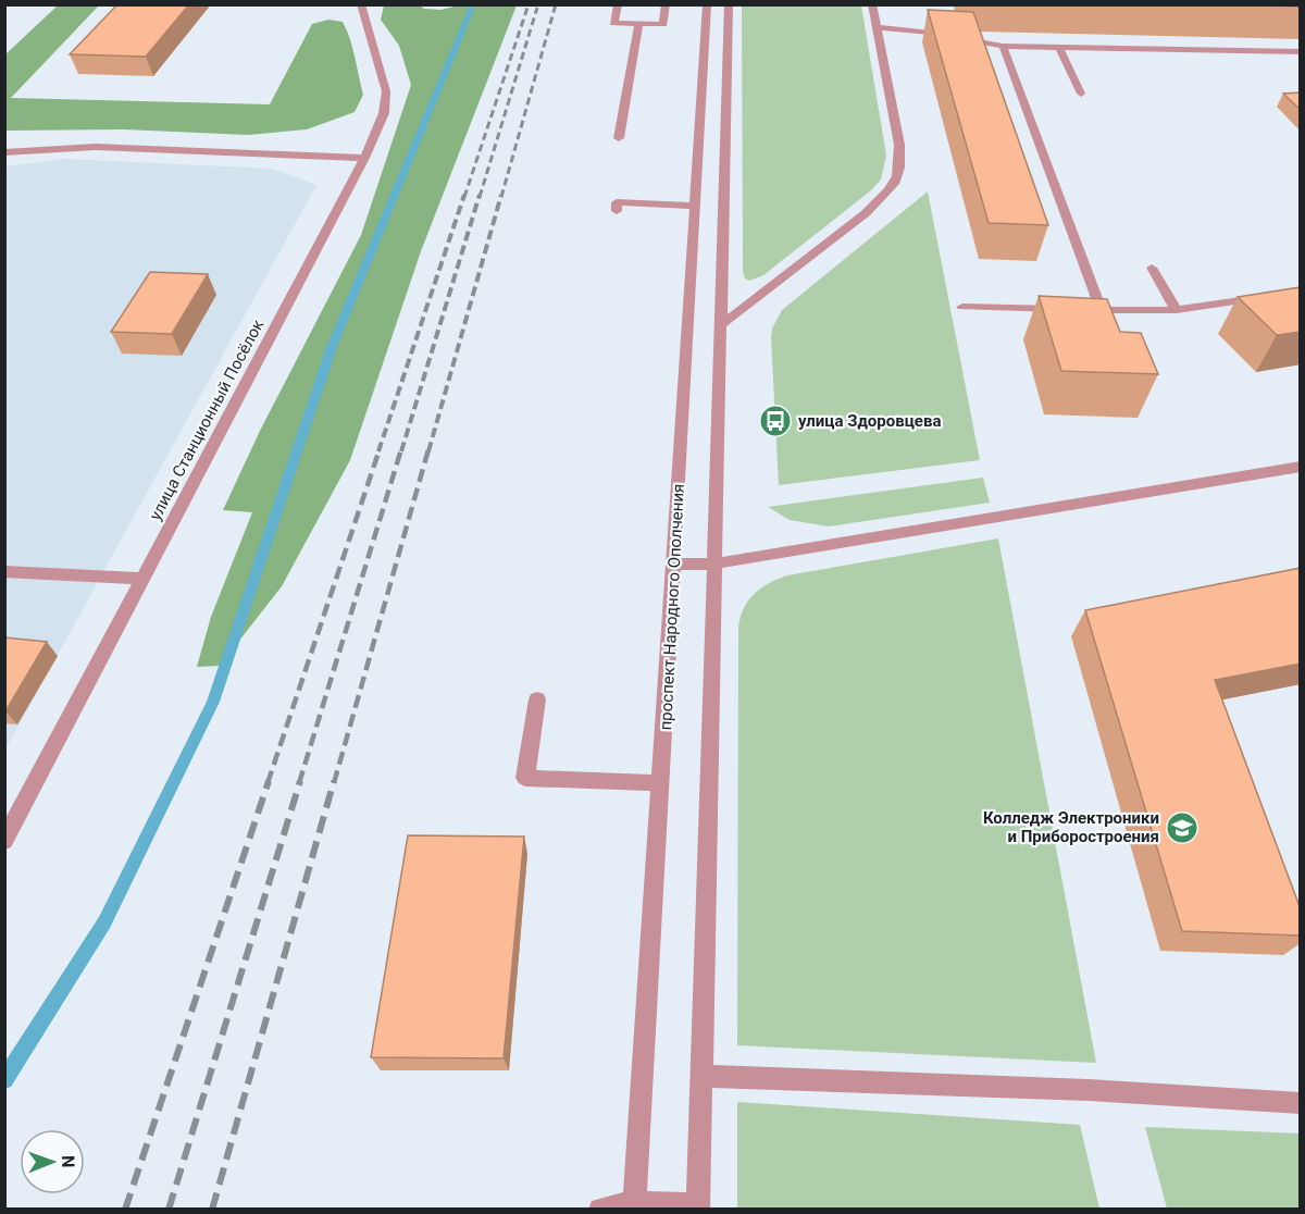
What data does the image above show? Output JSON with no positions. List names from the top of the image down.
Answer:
{
  "streets": {
    "street": ["улица Станционный Посёлок", "проспект Народного Ополчения"]
  },
  "places": {
    "bus stop": ["улица Здоровцева"],
    "school or university": ["Колледж Электроники и Приборостроения"]
  },
  "north": "right"
}
